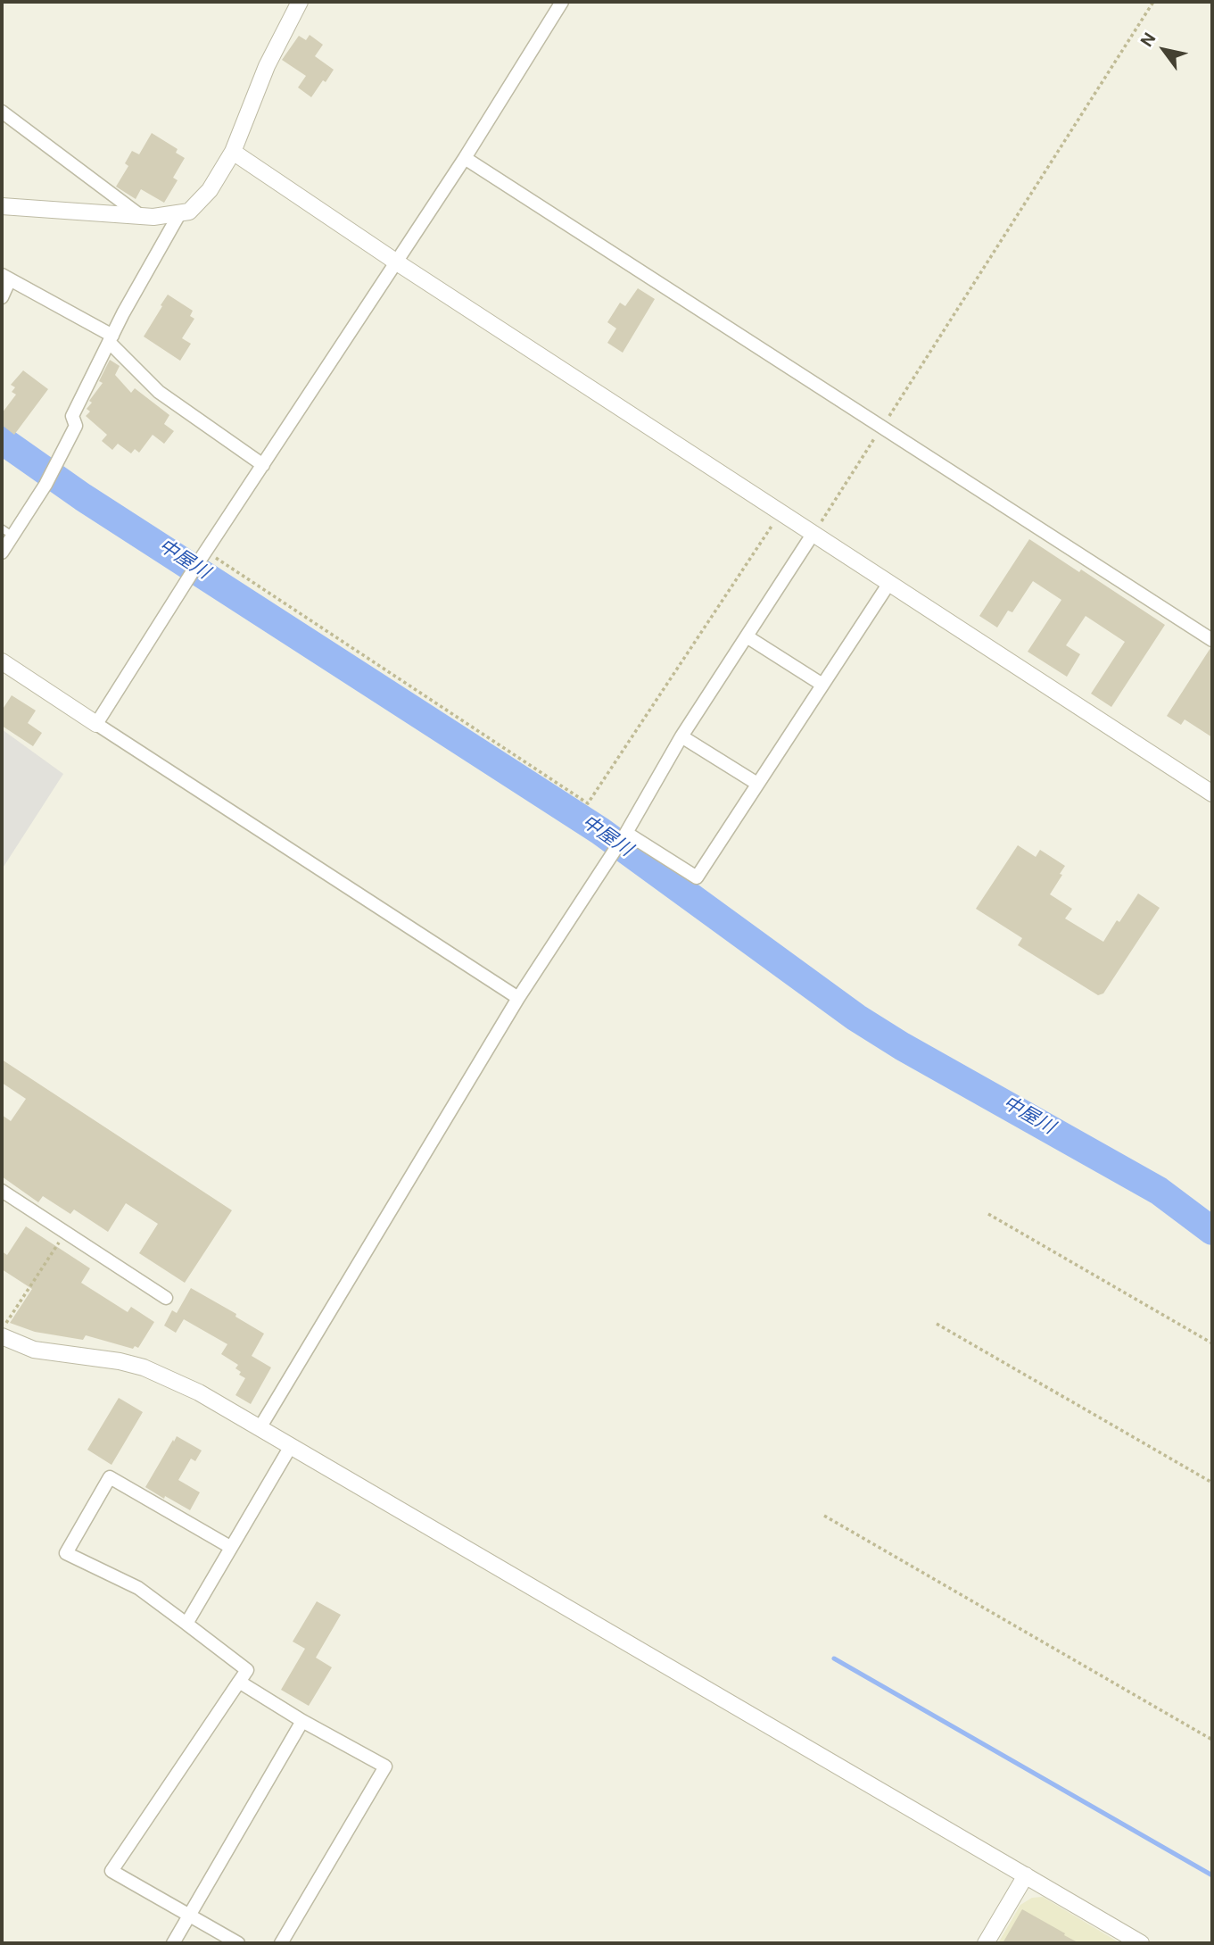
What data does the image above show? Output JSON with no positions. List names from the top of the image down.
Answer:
{
  "water": ["中屋川"],
  "north": "top left"
}
